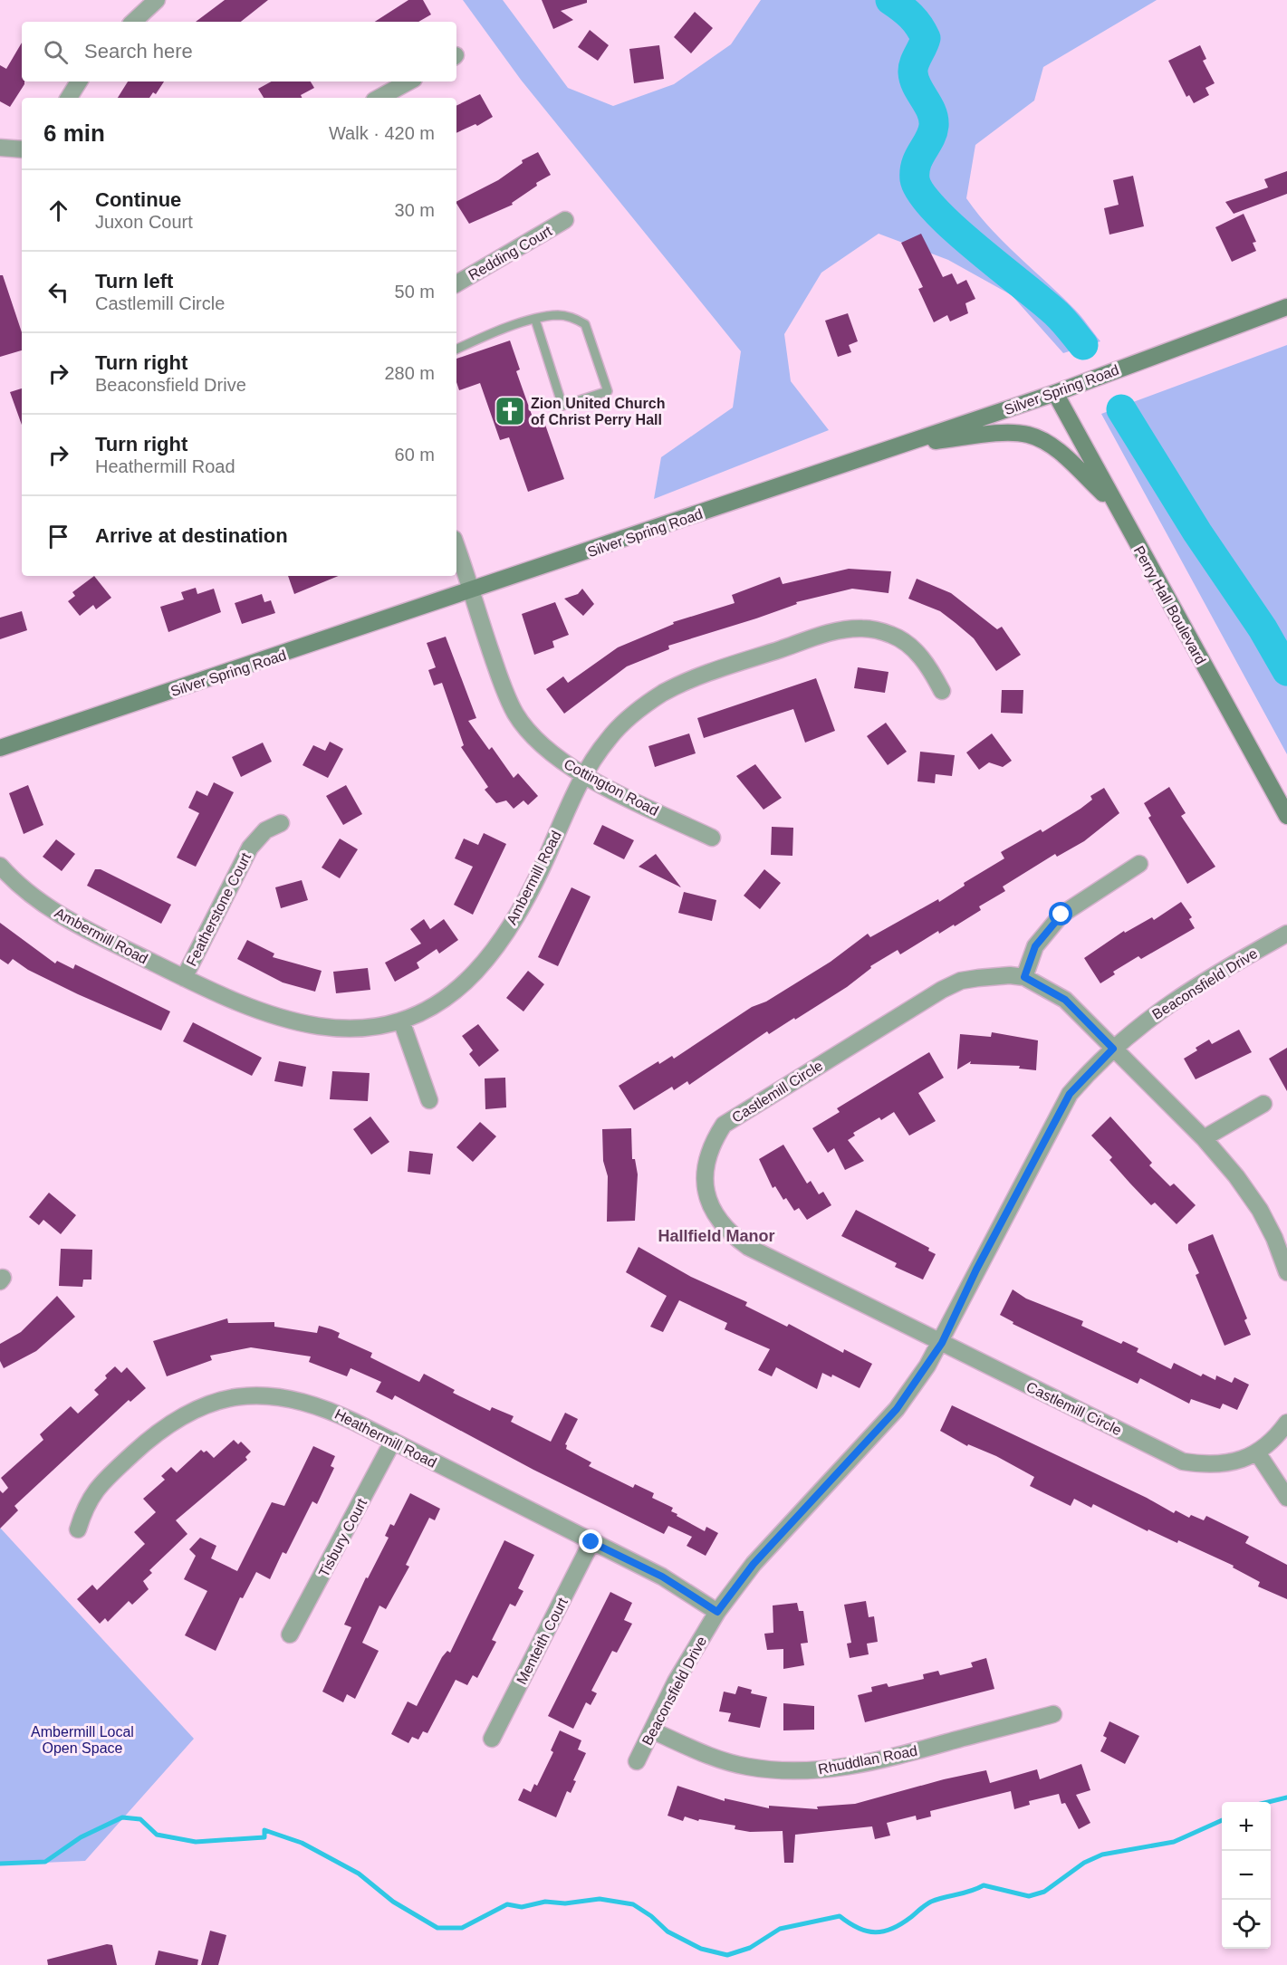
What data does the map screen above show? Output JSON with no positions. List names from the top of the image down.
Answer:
{
  "streets": {
    "main road": ["Silver Spring Road", "Perry Hall Boulevard"],
    "street": [
      "Redding Court",
      "Cottington Road",
      "Ambermill Road",
      "Featherstone Court",
      "Beaconsfield Drive",
      "Castlemill Circle",
      "Heathermill Road",
      "Tisbury Court",
      "Menteith Court",
      "Rhuddlan Road"
    ]
  },
  "crossings": [
    ["Silver Spring Road", "Perry Hall Boulevard"],
    ["Silver Spring Road", "Cottington Road"],
    ["Cottington Road", "Ambermill Road"],
    ["Ambermill Road", "Featherstone Court"],
    ["Beaconsfield Drive", "Castlemill Circle"],
    ["Beaconsfield Drive", "Heathermill Road"],
    ["Beaconsfield Drive", "Rhuddlan Road"],
    ["Heathermill Road", "Tisbury Court"],
    ["Heathermill Road", "Menteith Court"]
  ],
  "districts": ["Hallfield Manor"],
  "parks": ["Ambermill Local Open Space"],
  "places": {
    "church": ["Zion United Church of Christ Perry Hall"]
  },
  "page": {
    "search": "Search here",
    "heading": ["6 min", "Walk · 420 m"],
    "list": [
      ["Continue", "Juxon Court", "30 m"],
      ["Turn left", "Castlemill Circle", "50 m"],
      ["Turn right", "Beaconsfield Drive", "280 m"],
      ["Turn right", "Heathermill Road", "60 m"],
      "Arrive at destination"
    ],
    "map_buttons": ["+", "−"]
  }
}
